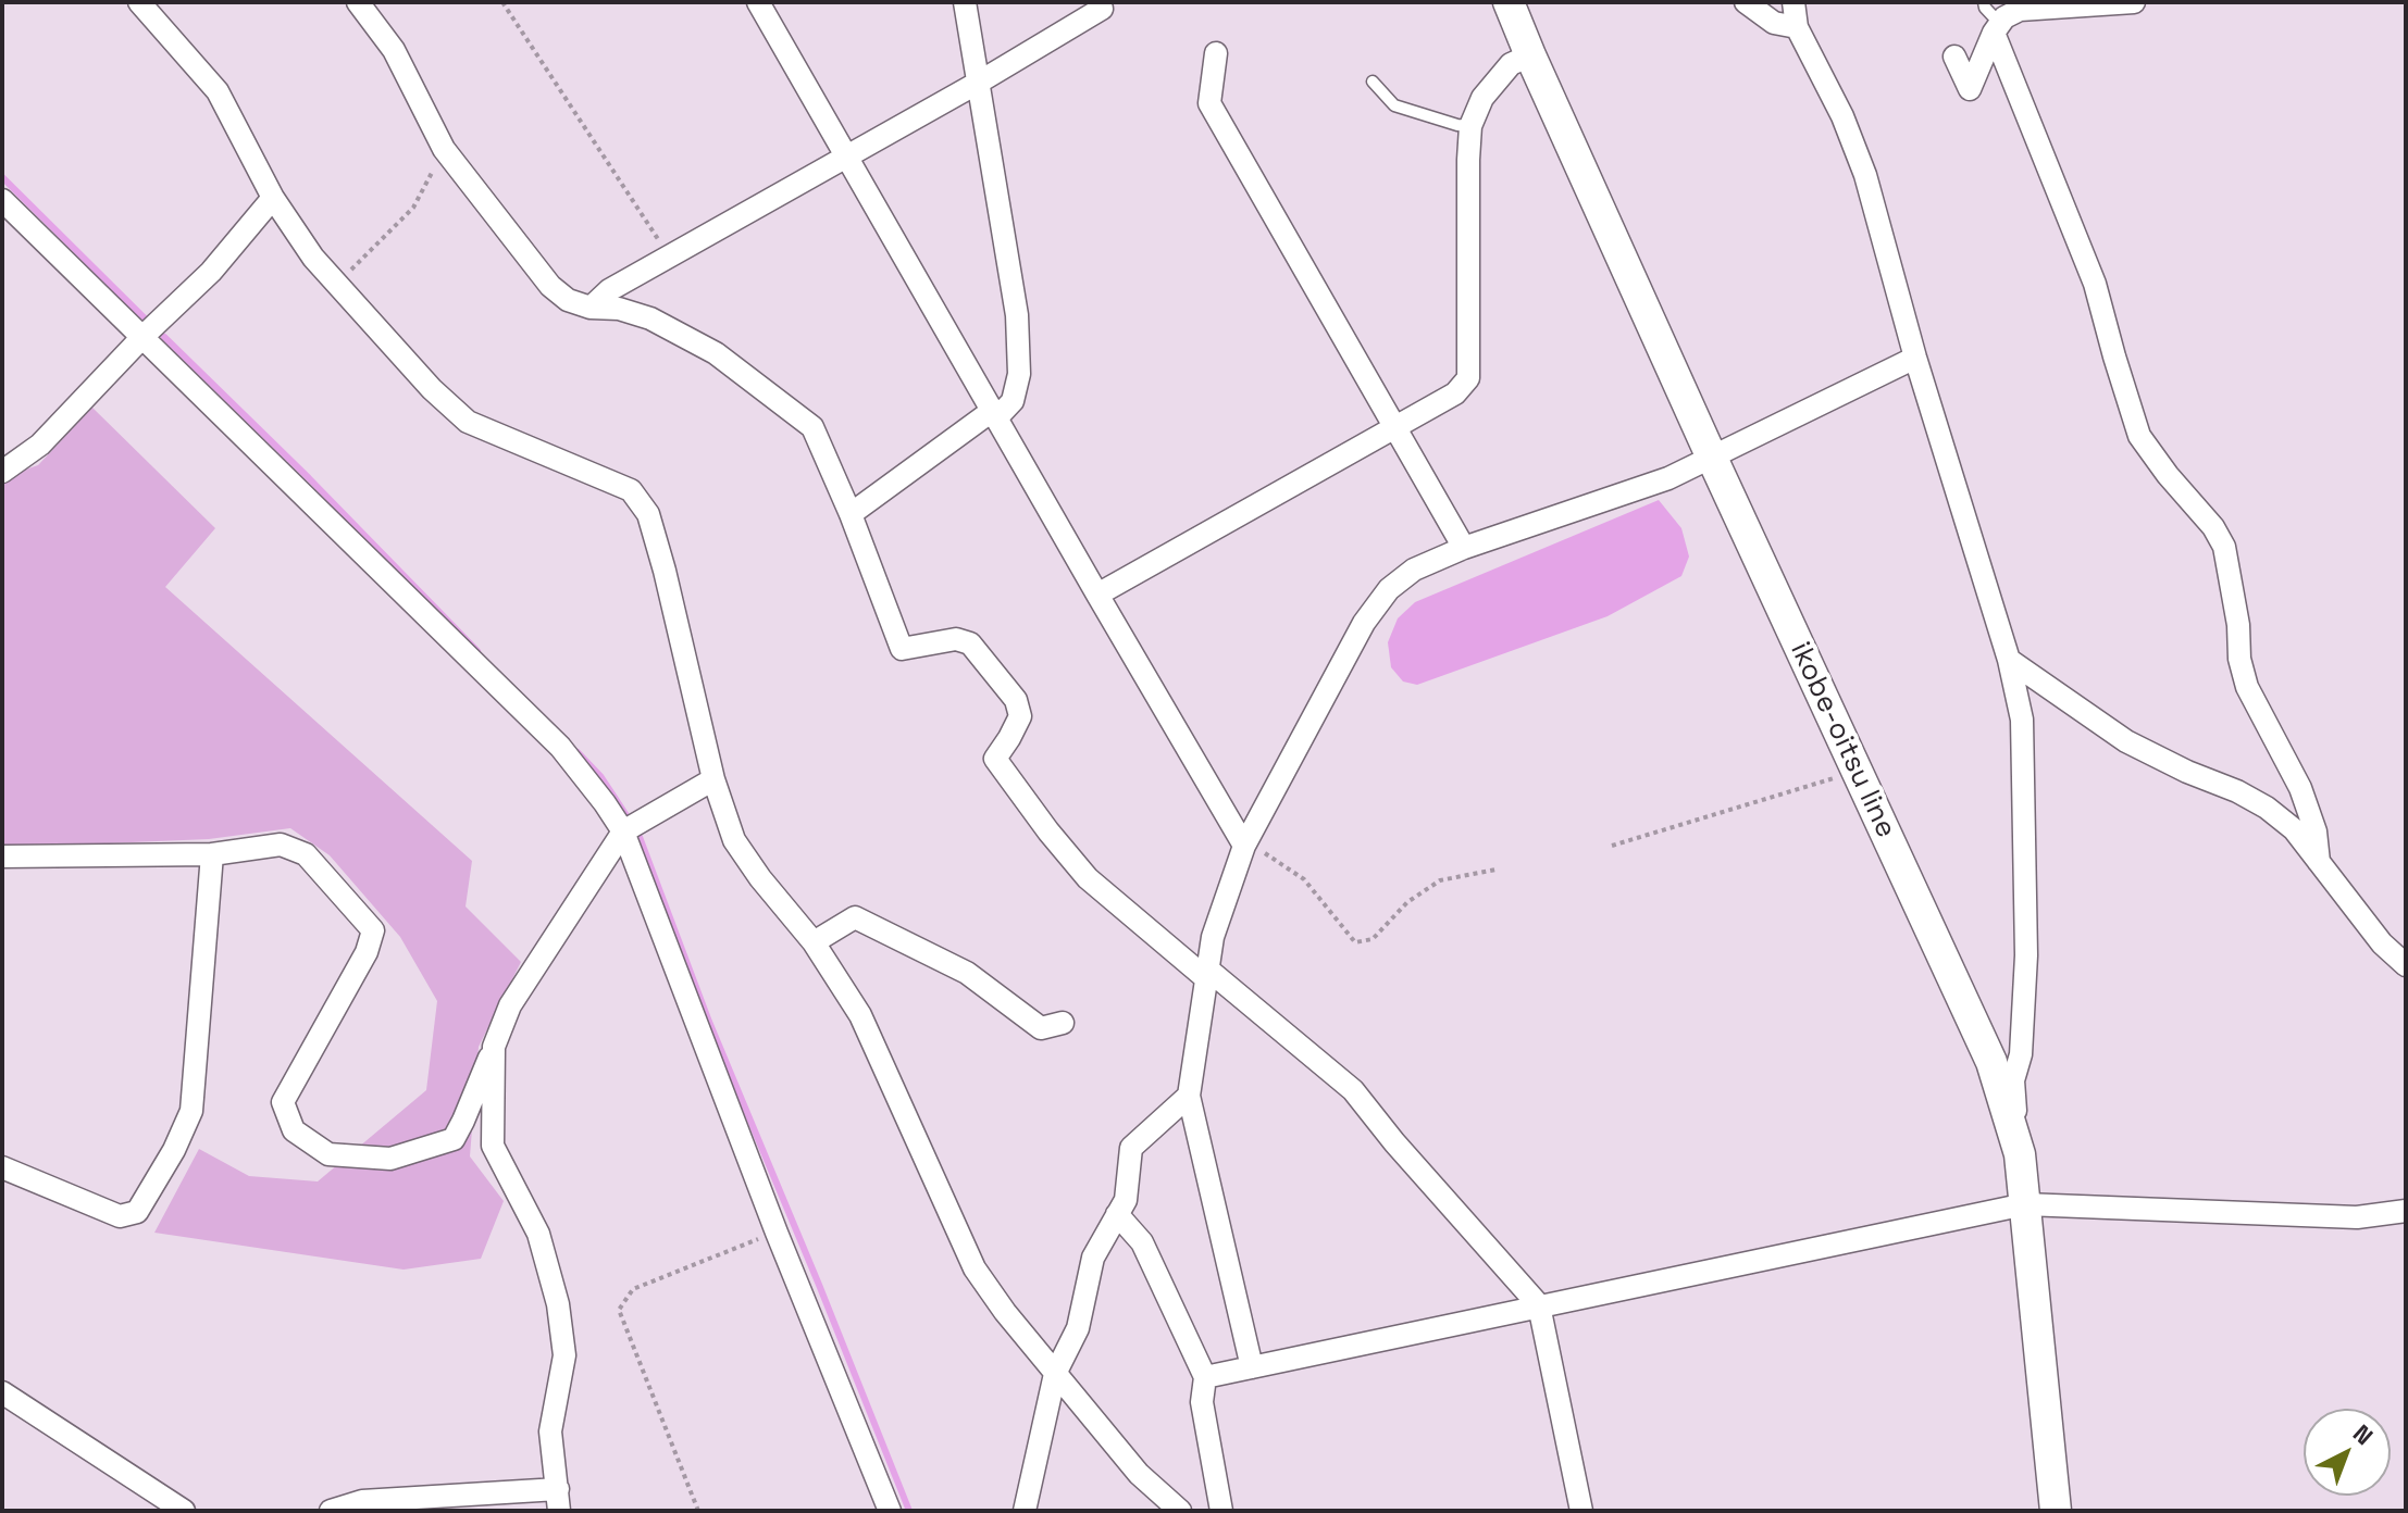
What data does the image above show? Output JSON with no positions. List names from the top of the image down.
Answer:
{
  "streets": {
    "main road": ["ikobe-oitsu line"]
  },
  "north": "top right"
}
